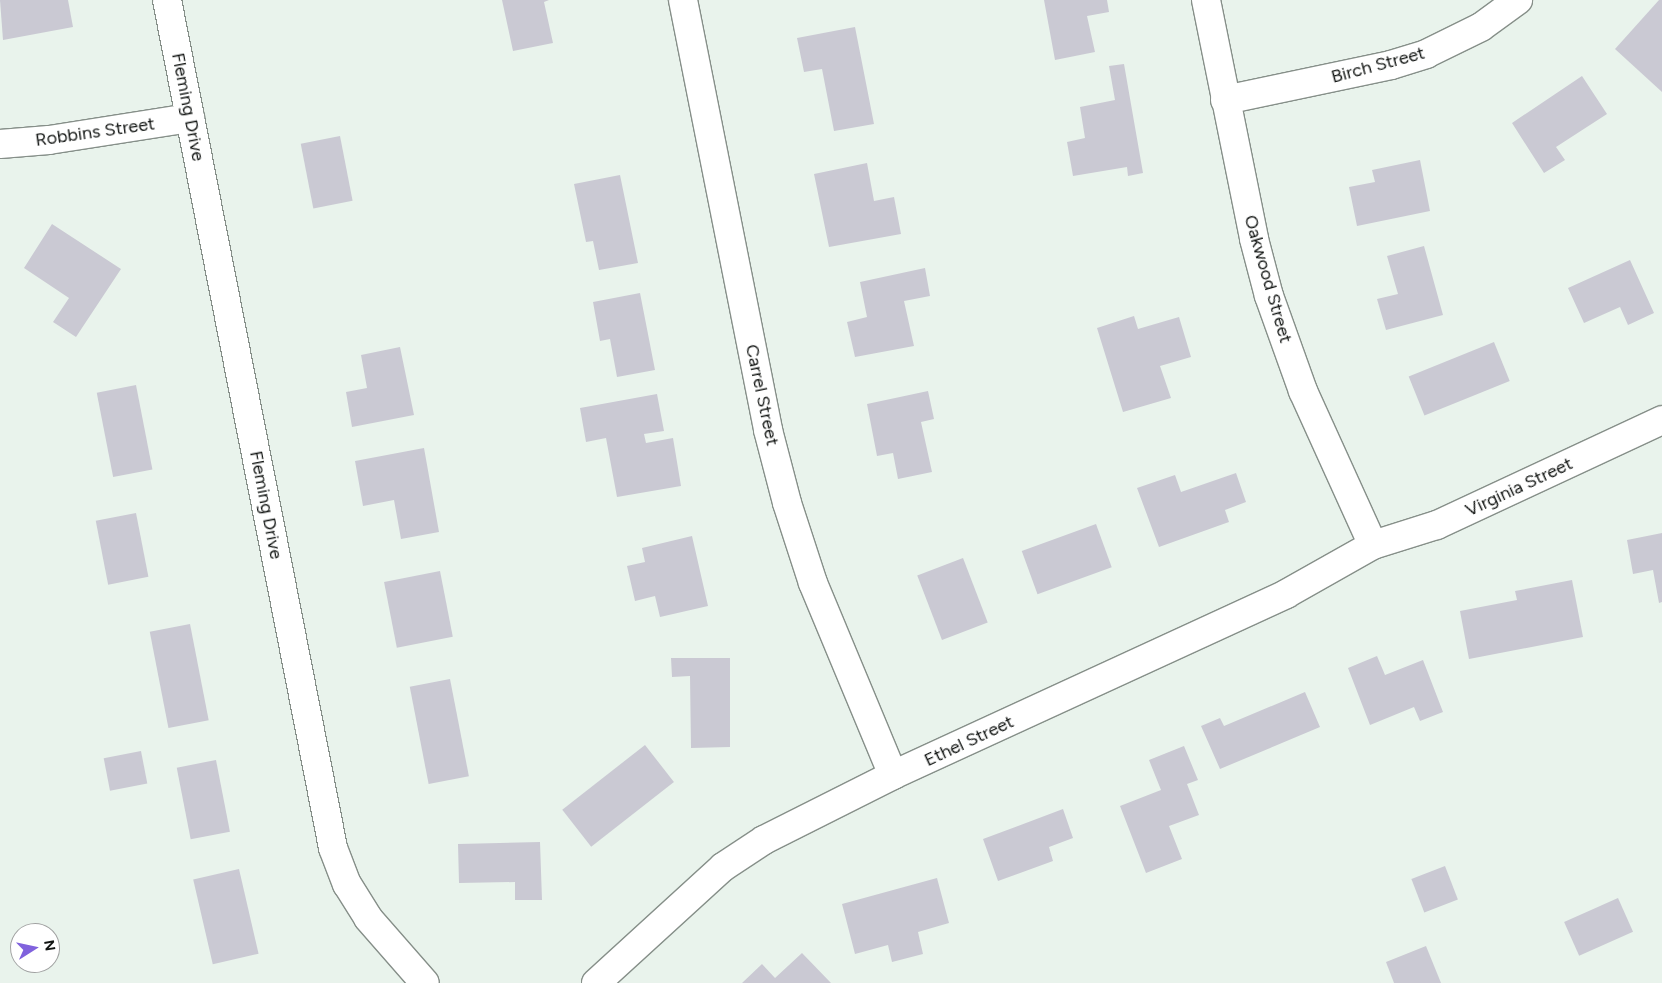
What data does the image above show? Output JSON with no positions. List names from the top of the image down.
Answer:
{
  "streets": {
    "street": [
      "Birch Street",
      "Fleming Drive",
      "Robbins Street",
      "Oakwood Street",
      "Carrel Street",
      "Virginia Street",
      "Ethel Street"
    ]
  },
  "crossings": [
    ["Birch Street", "Oakwood Street"],
    ["Fleming Drive", "Robbins Street"],
    ["Oakwood Street", "Virginia Street"],
    ["Oakwood Street", "Ethel Street"],
    ["Carrel Street", "Ethel Street"],
    ["Virginia Street", "Ethel Street"]
  ],
  "north": "right"
}
